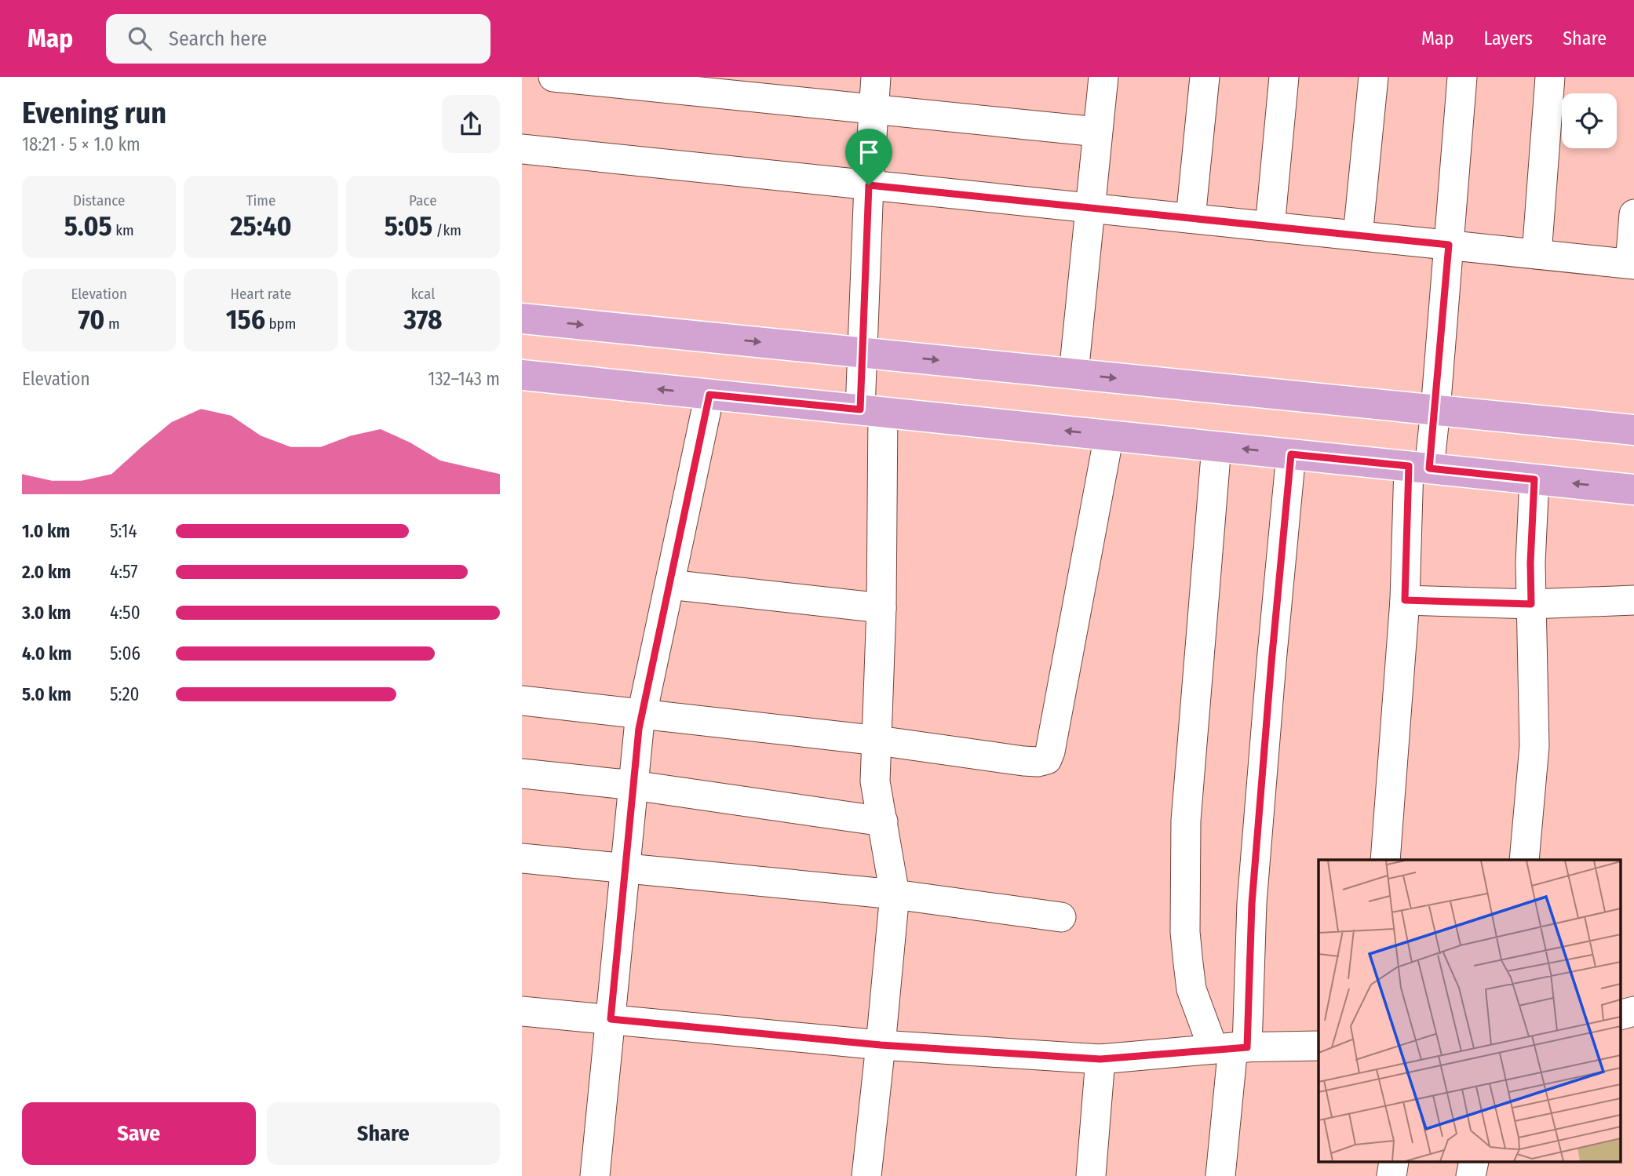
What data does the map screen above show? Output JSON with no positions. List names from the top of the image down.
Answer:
{
  "page": {
    "header": "Map",
    "search": "Search here",
    "nav": ["Map", "Layers", "Share"],
    "heading": ["Evening run", "18:21 · 5 × 1.0 km"],
    "stats": [
      ["Distance", "5.05 km"],
      ["Time", "25:40"],
      ["Pace", "5:05 /km"],
      ["Elevation", "70 m"],
      ["Heart rate", "156 bpm"],
      ["kcal", "378"]
    ],
    "chart": ["Elevation", "132–143 m"],
    "list": [
      {
        "name": "1.0 km",
        "note": "5:14"
      },
      {
        "name": "2.0 km",
        "note": "4:57"
      },
      {
        "name": "3.0 km",
        "note": "4:50"
      },
      {
        "name": "4.0 km",
        "note": "5:06"
      },
      {
        "name": "5.0 km",
        "note": "5:20"
      }
    ],
    "buttons": ["Save", "Share"]
  }
}
